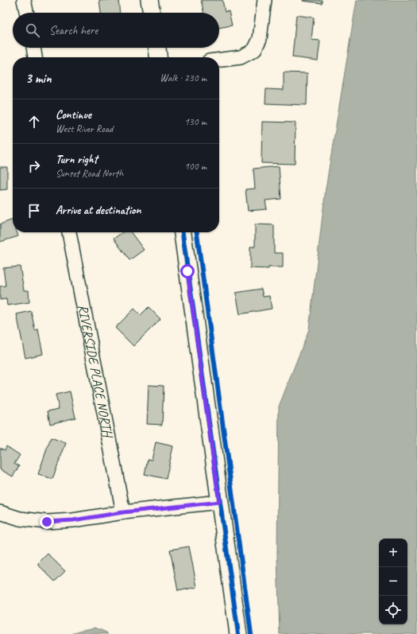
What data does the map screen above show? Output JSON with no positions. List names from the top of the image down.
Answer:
{
  "streets": {
    "street": ["RIVERSIDE PLACE NORTH"]
  },
  "page": {
    "search": "Search here",
    "heading": ["3 min", "Walk · 230 m"],
    "list": [
      ["Continue", "West River Road", "130 m"],
      ["Turn right", "Sunset Road North", "100 m"],
      "Arrive at destination"
    ],
    "map_buttons": ["+", "−"]
  }
}
